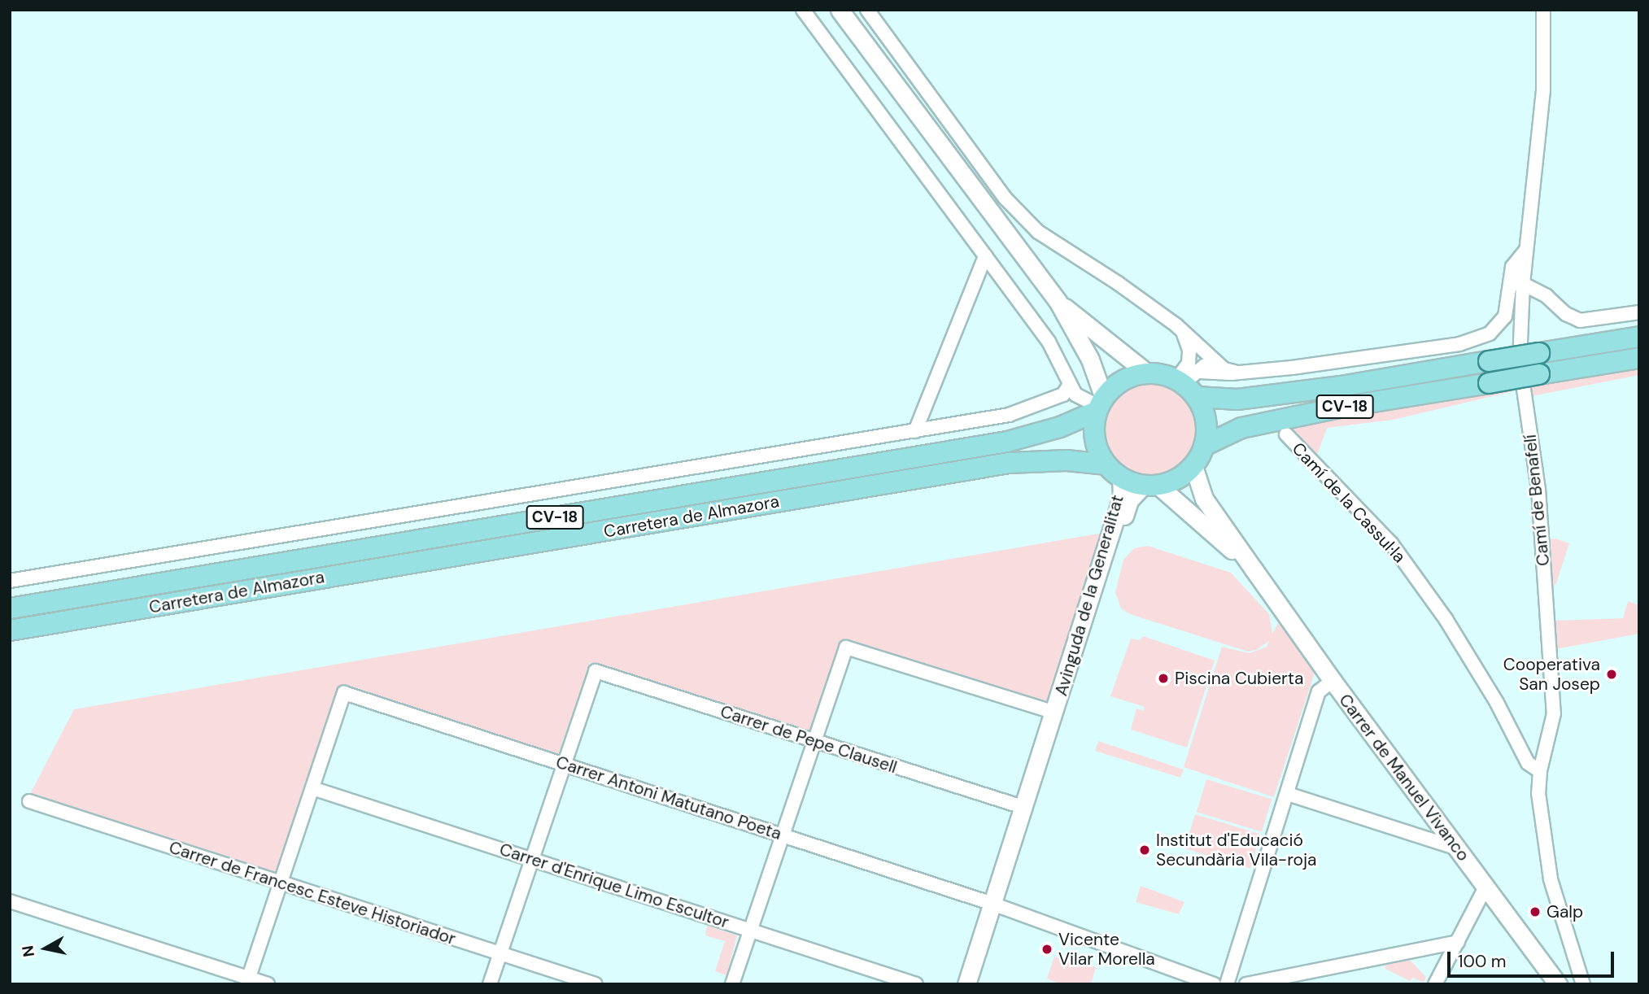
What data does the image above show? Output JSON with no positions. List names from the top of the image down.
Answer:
{
  "streets": {
    "main road": ["CV-18", "Carretera de Almazora"],
    "street": [
      "Camí de Benafelí",
      "Camí de la Cassul·la",
      "Avinguda de la Generalitat",
      "Carrer de Pepe Clausell",
      "Carrer de Manuel Vivanco",
      "Carrer Antoni Matutano Poeta",
      "Carrer d'Enrique Limo Escultor",
      "Carrer de Francesc Esteve Historiador"
    ]
  },
  "crossings": [
    ["CV-18", "Carretera de Almazora"],
    ["CV-18", "Avinguda de la Generalitat"],
    ["CV-18", "Carrer de Manuel Vivanco"],
    ["Camí de Benafelí", "Camí de la Cassul·la"],
    ["Carretera de Almazora", "Avinguda de la Generalitat"],
    ["Carretera de Almazora", "Carrer de Manuel Vivanco"],
    ["Avinguda de la Generalitat", "Carrer de Pepe Clausell"],
    ["Avinguda de la Generalitat", "Carrer de Manuel Vivanco"],
    ["Avinguda de la Generalitat", "Carrer Antoni Matutano Poeta"],
    ["Carrer de Pepe Clausell", "Carrer Antoni Matutano Poeta"],
    ["Carrer Antoni Matutano Poeta", "Carrer d'Enrique Limo Escultor"]
  ],
  "places": [
    "Cooperativa San Josep",
    "Piscina Cubierta",
    "Institut d'Educació Secundària Vila-roja",
    "Galp",
    "Vicente Vilar Morella"
  ],
  "scale_bar": "100 m",
  "north": "left"
}
